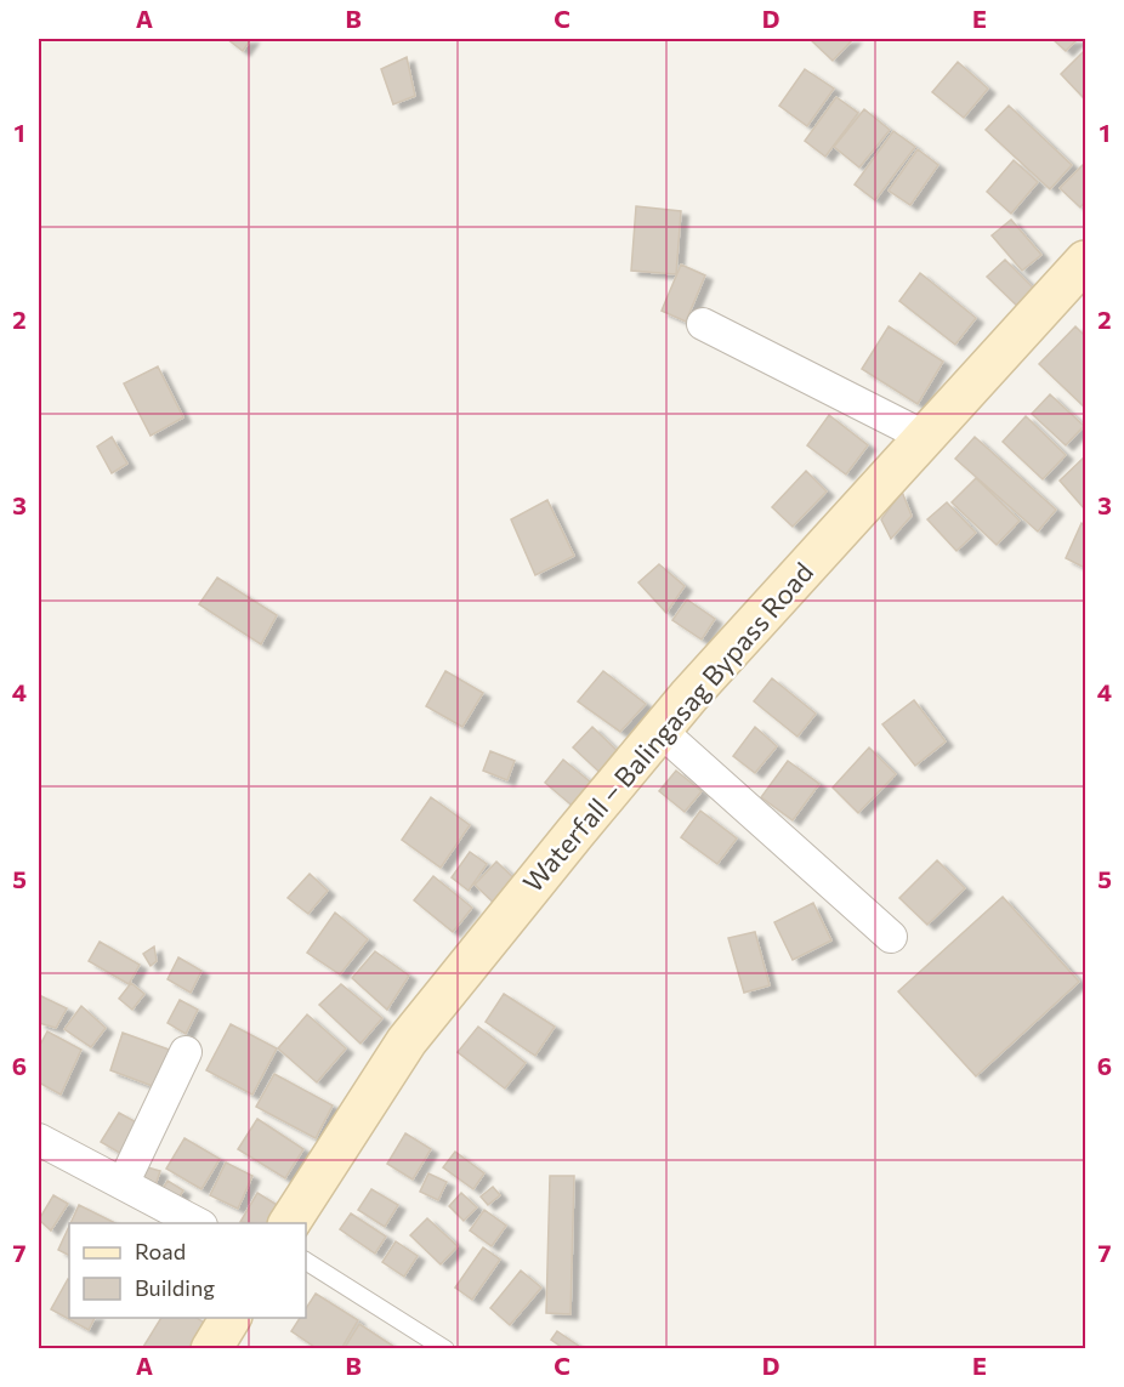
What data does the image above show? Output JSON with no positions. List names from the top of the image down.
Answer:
{
  "streets": {
    "main road": ["Waterfall ‒ Balingasag Bypass Road"]
  },
  "legend": ["Road", "Building"],
  "grid": {
    "columns": [
      "A",
      "B",
      "C",
      "D",
      "E"
    ],
    "rows": [
      "1",
      "2",
      "3",
      "4",
      "5",
      "6",
      "7"
    ]
  }
}
